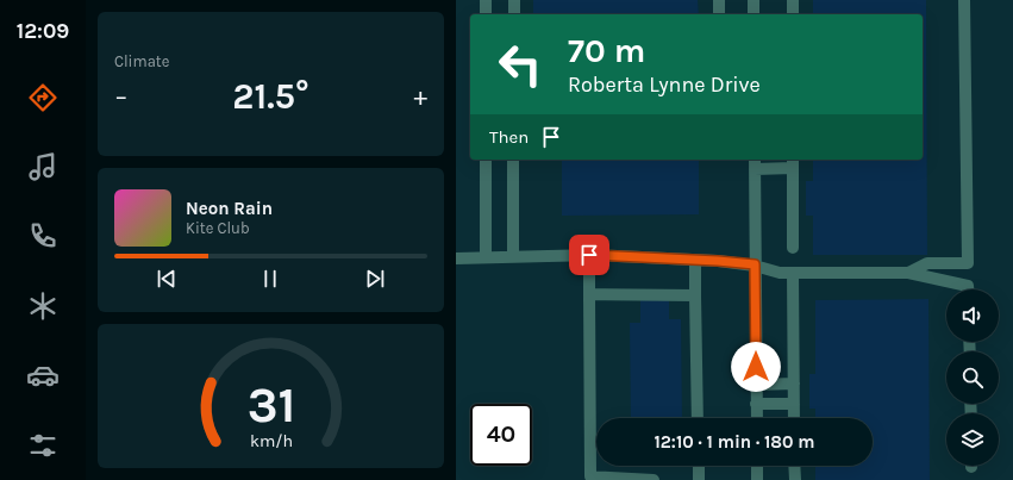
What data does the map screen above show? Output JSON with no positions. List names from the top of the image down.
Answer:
{
  "page": {
    "tabs": "12:09",
    "tile": "Climate",
    "turn": ["70 m", "Roberta Lynne Drive"],
    "heat": ["−", "21.5°", "+"],
    "then": "Then",
    "song": ["Neon Rain", "Kite Club"],
    "limit": "40",
    "trip": "12:10 · 1 min · 180 m",
    "gauge": ["31", "km/h"]
  }
}
